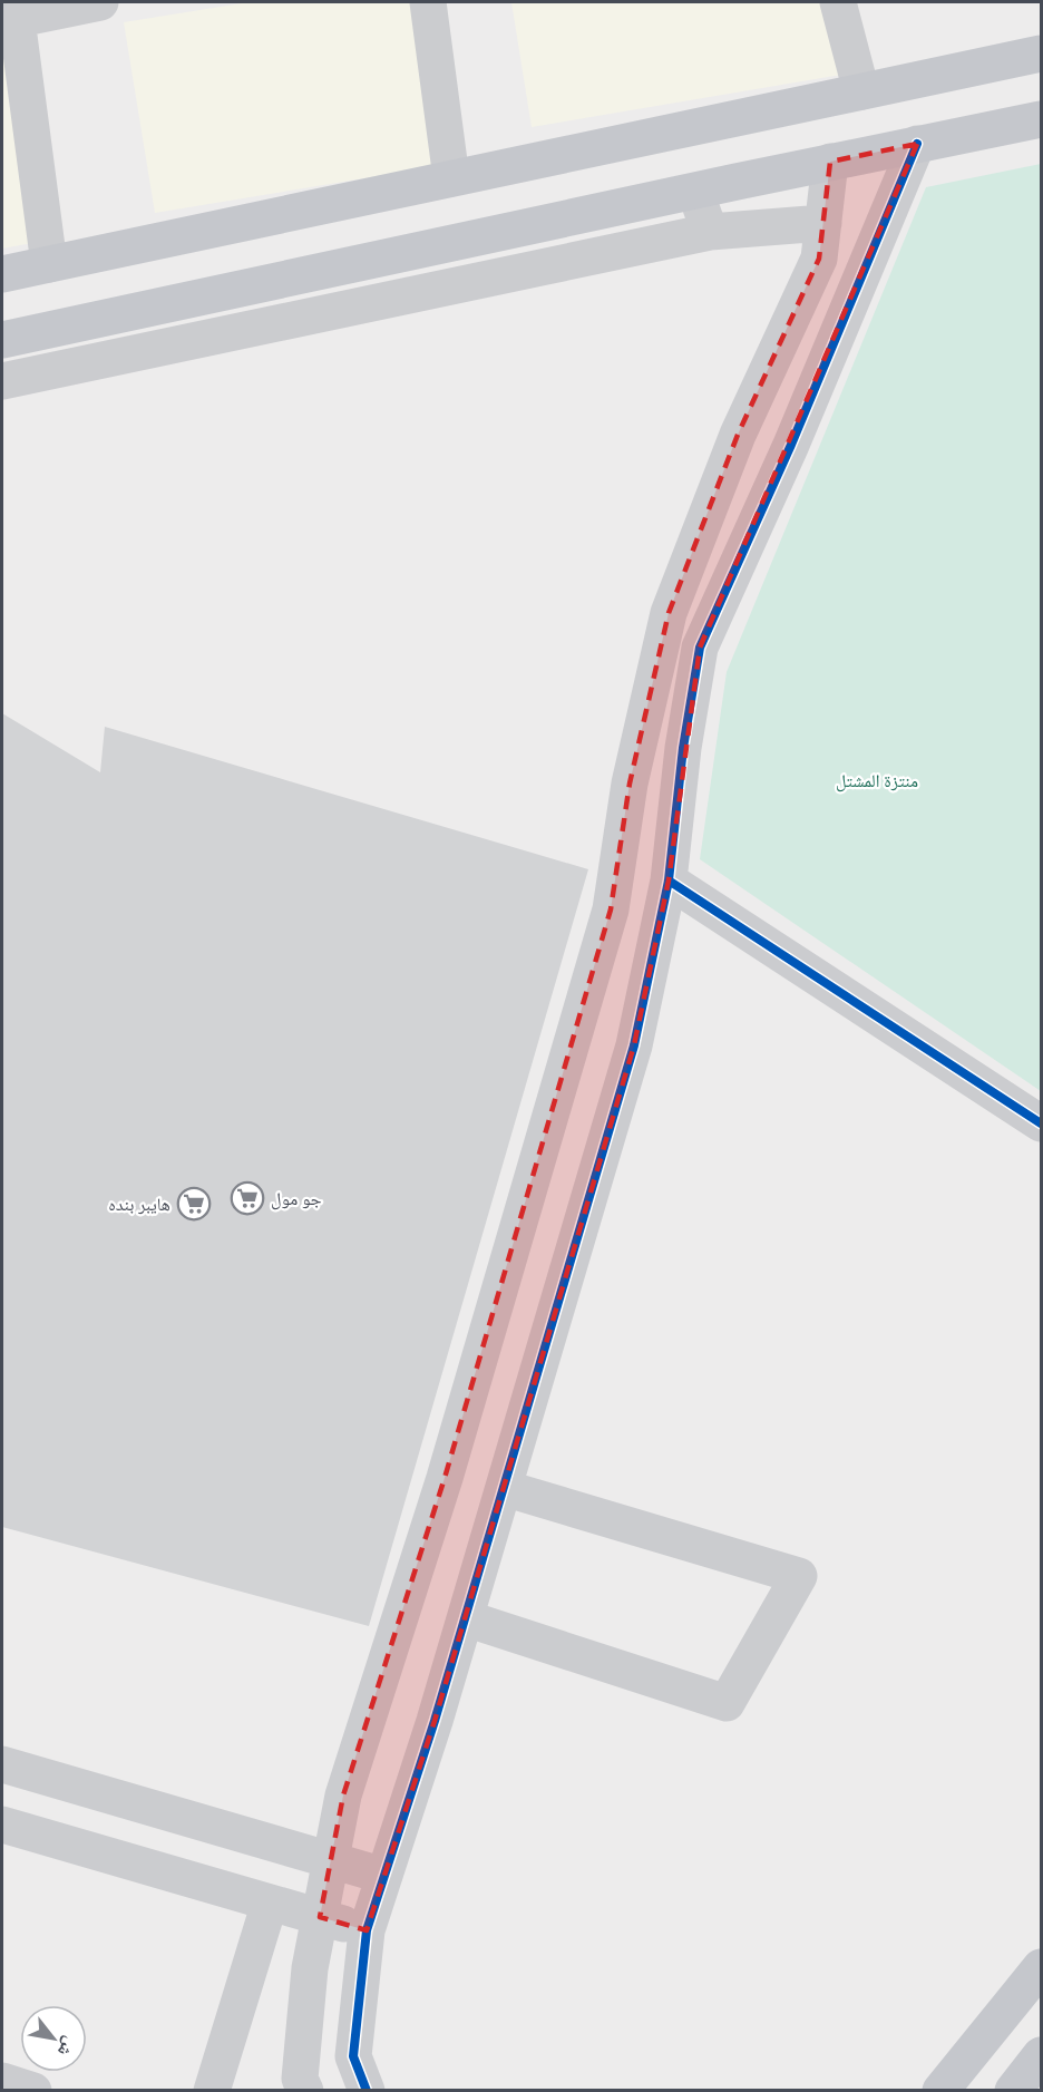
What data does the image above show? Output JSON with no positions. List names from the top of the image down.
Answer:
{
  "parks": ["منتزة المشتل"],
  "places": {
    "supermarket": ["جو مول", "هايبر بنده"]
  },
  "north": "bottom right"
}
